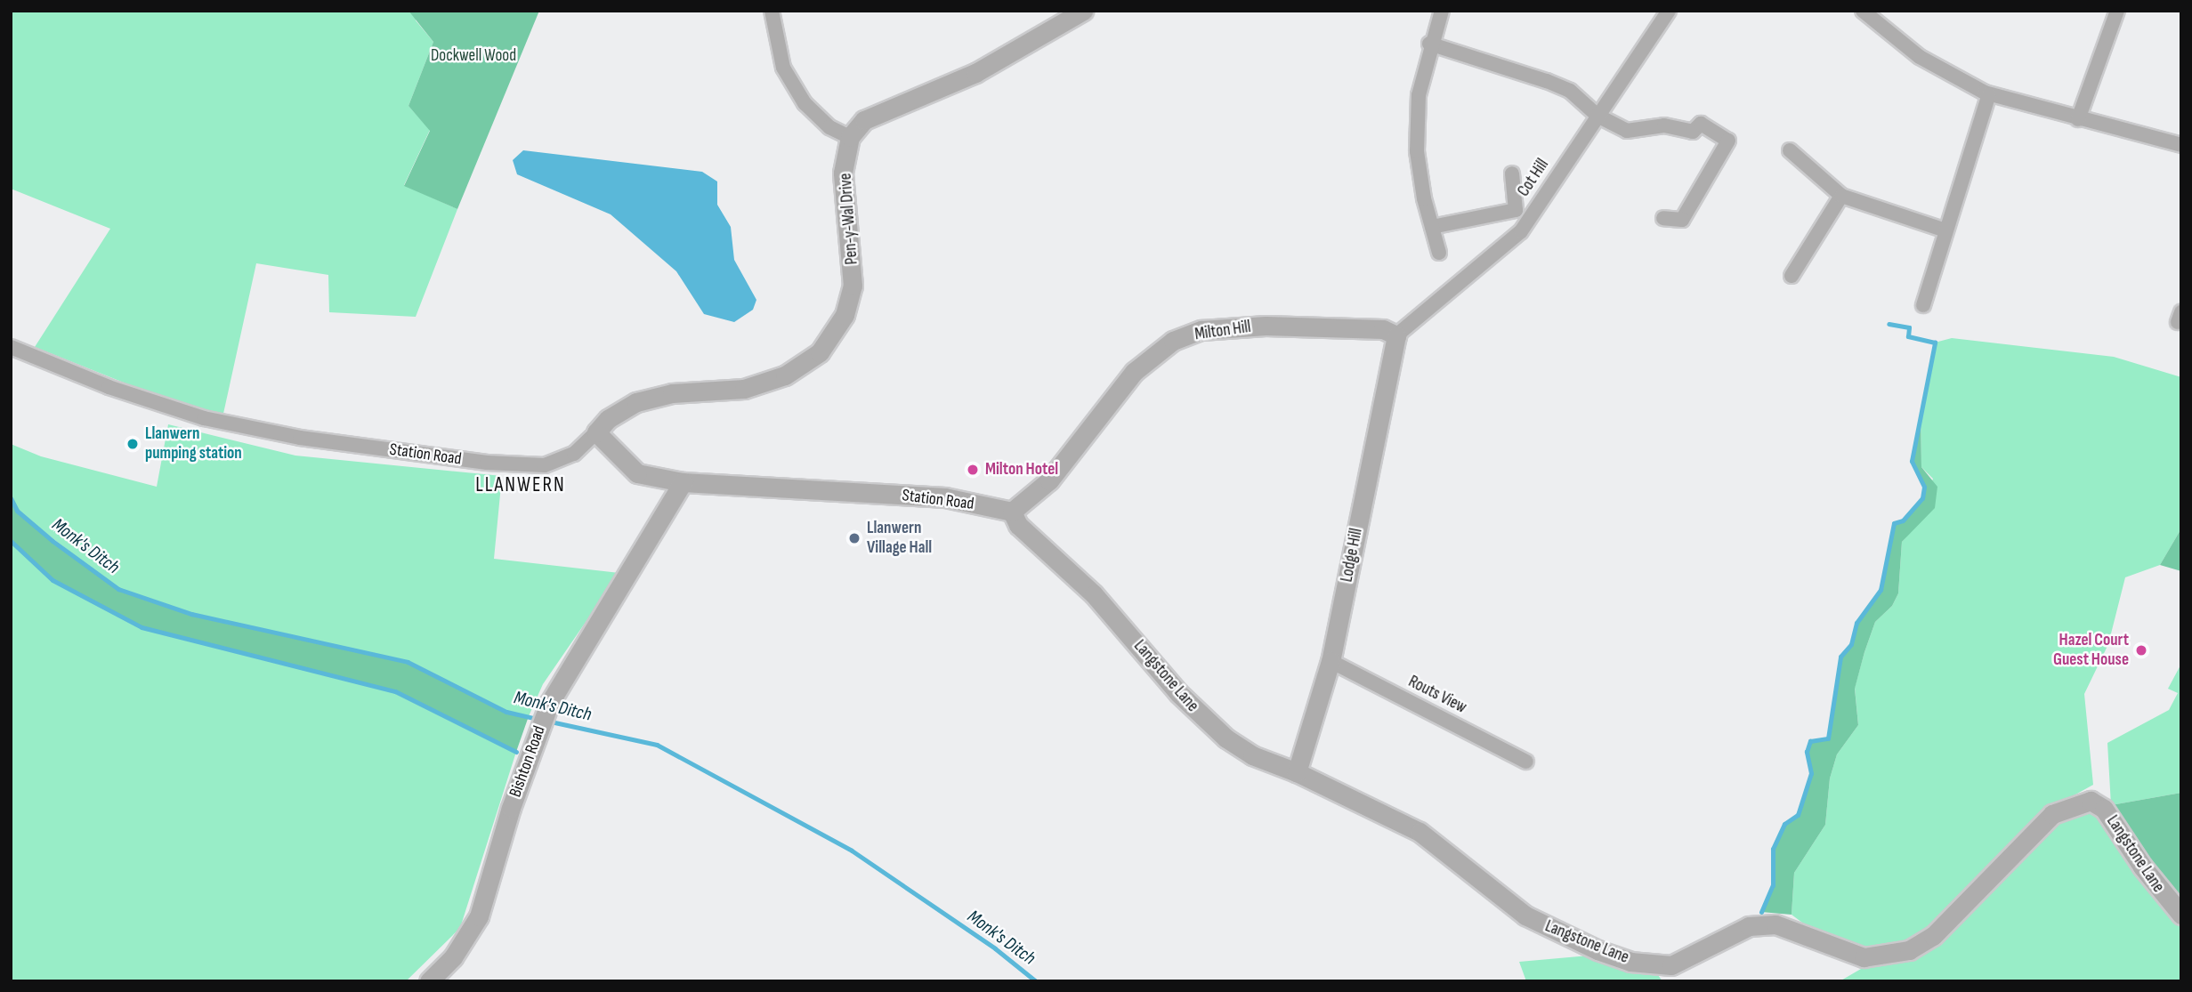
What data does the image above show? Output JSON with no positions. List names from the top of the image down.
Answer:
{
  "streets": {
    "street": [
      "Cot Hill",
      "Pen-y-Wal Drive",
      "Milton Hill",
      "Station Road",
      "Lodge Hill",
      "Langstone Lane",
      "Routs View",
      "Bishton Road"
    ]
  },
  "crossings": [
    ["Cot Hill", "Milton Hill"],
    ["Cot Hill", "Lodge Hill"],
    ["Pen-y-Wal Drive", "Station Road"],
    ["Milton Hill", "Station Road"],
    ["Milton Hill", "Lodge Hill"],
    ["Milton Hill", "Langstone Lane"],
    ["Station Road", "Langstone Lane"],
    ["Station Road", "Bishton Road"],
    ["Lodge Hill", "Langstone Lane"],
    ["Lodge Hill", "Routs View"]
  ],
  "districts": ["LLANWERN"],
  "water": ["Monk's Ditch"],
  "parks": ["Dockwell Wood"],
  "places": [
    "Llanwern pumping station",
    "Milton Hotel",
    "Llanwern Village Hall",
    "Hazel Court Guest House"
  ]
}
